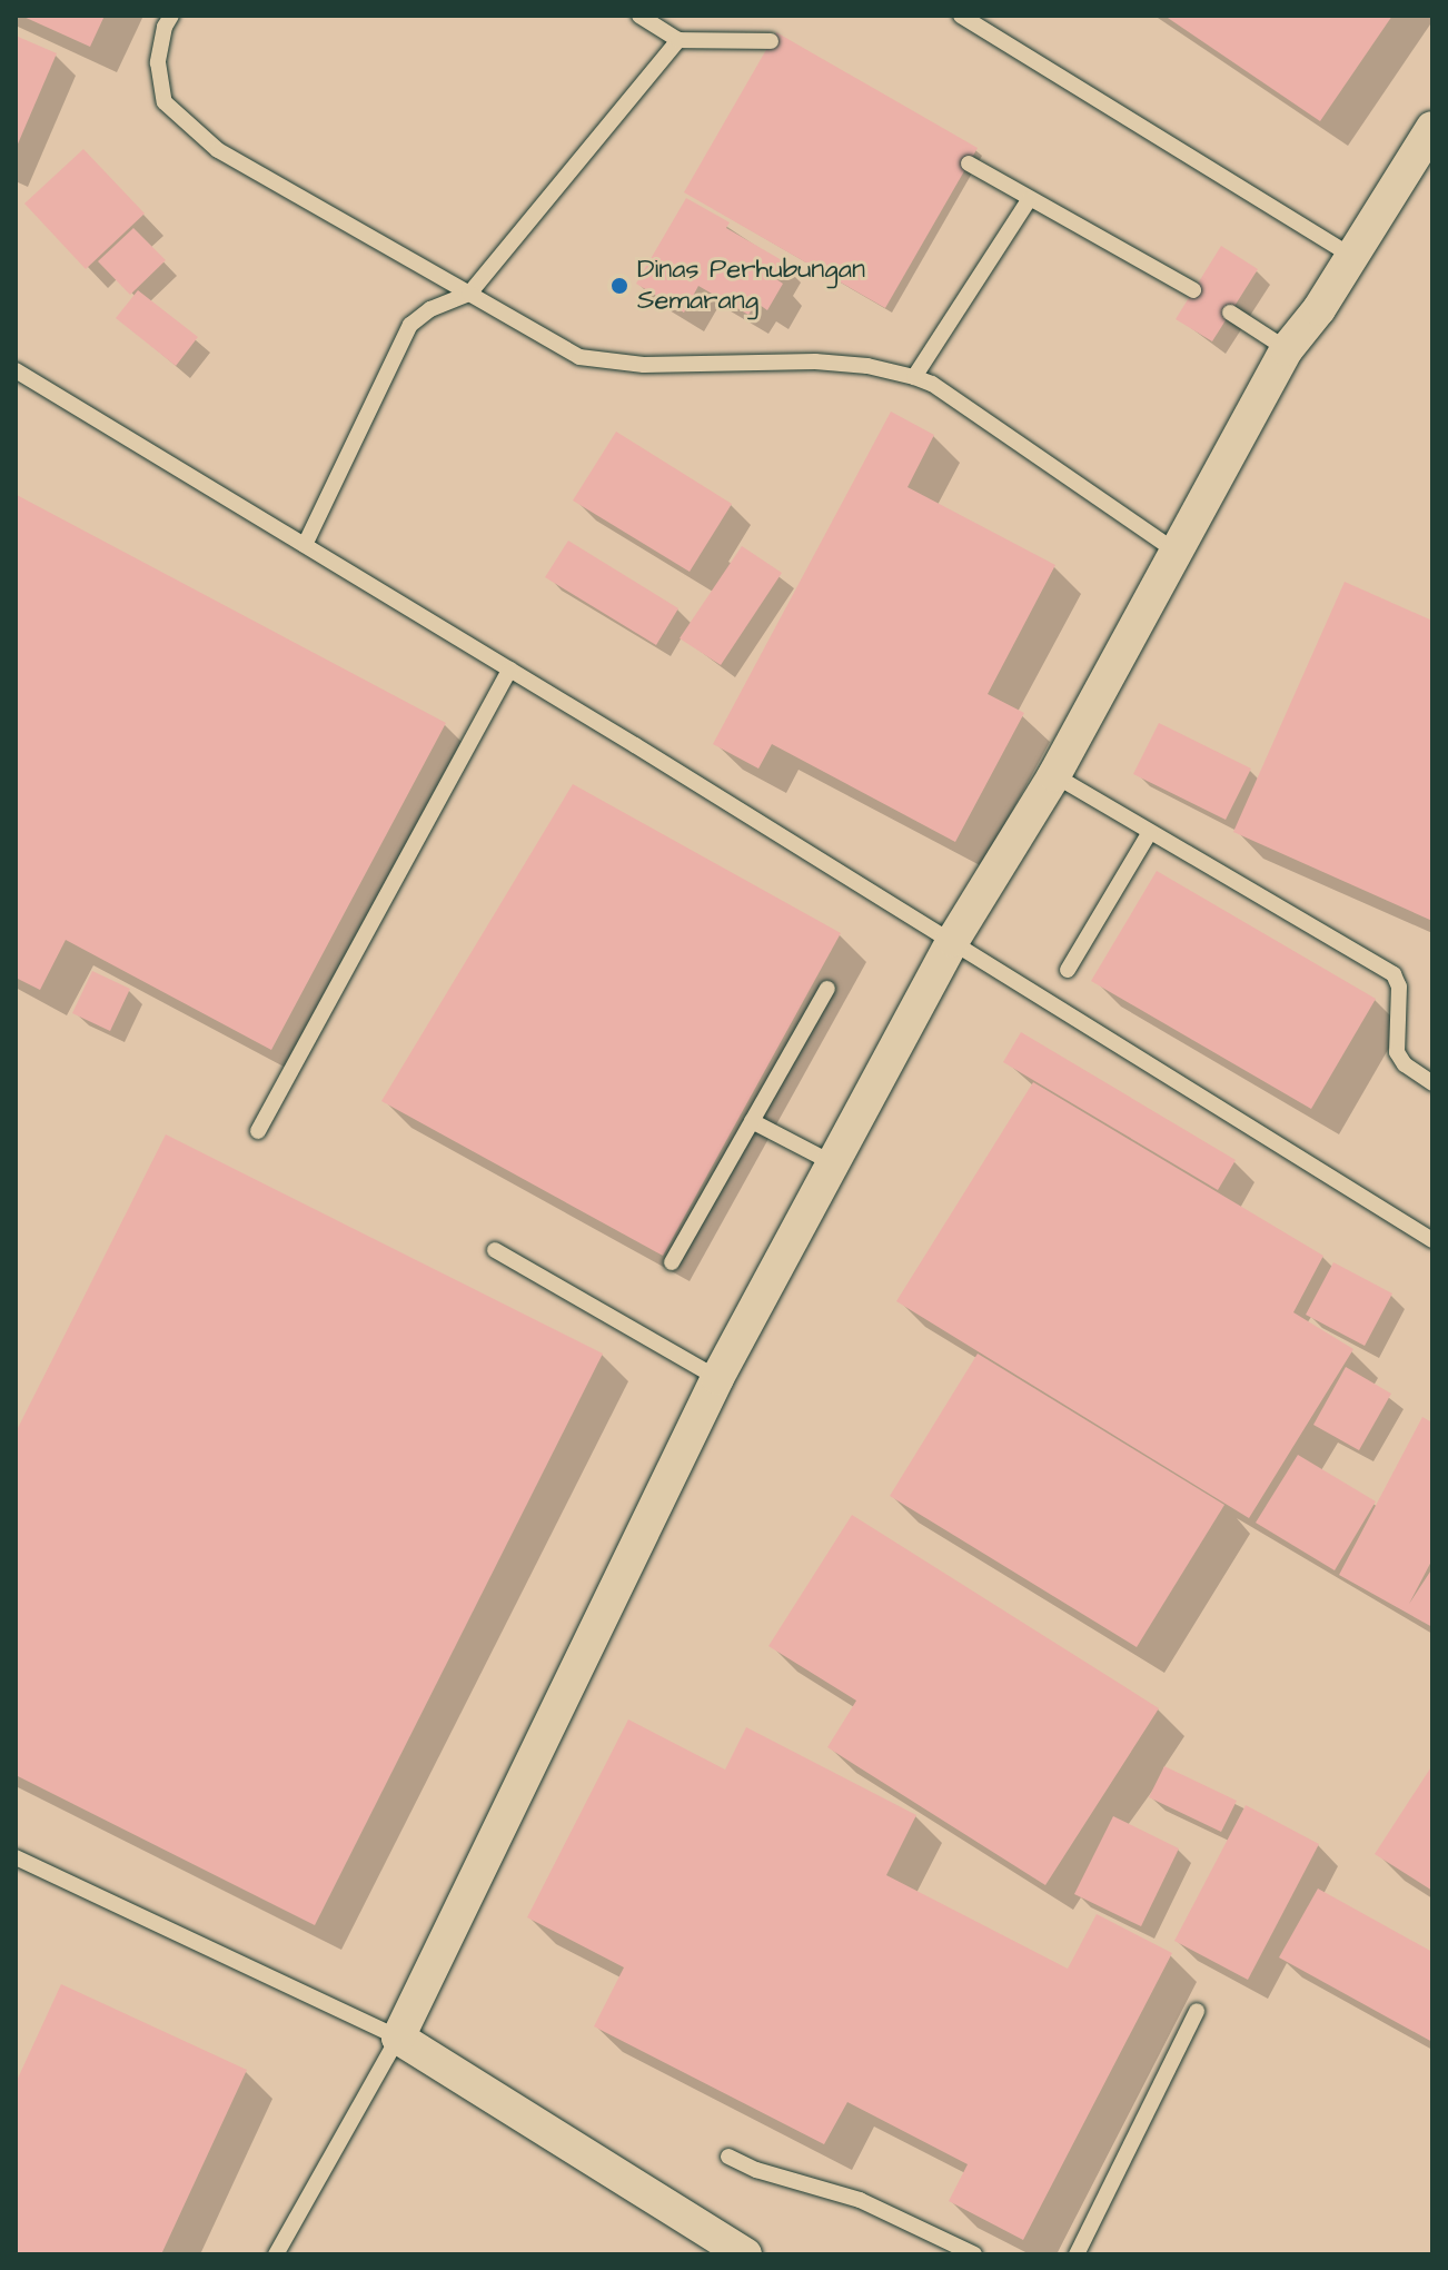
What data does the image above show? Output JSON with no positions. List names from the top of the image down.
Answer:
{
  "places": ["Dinas Perhubungan Semarang"]
}
